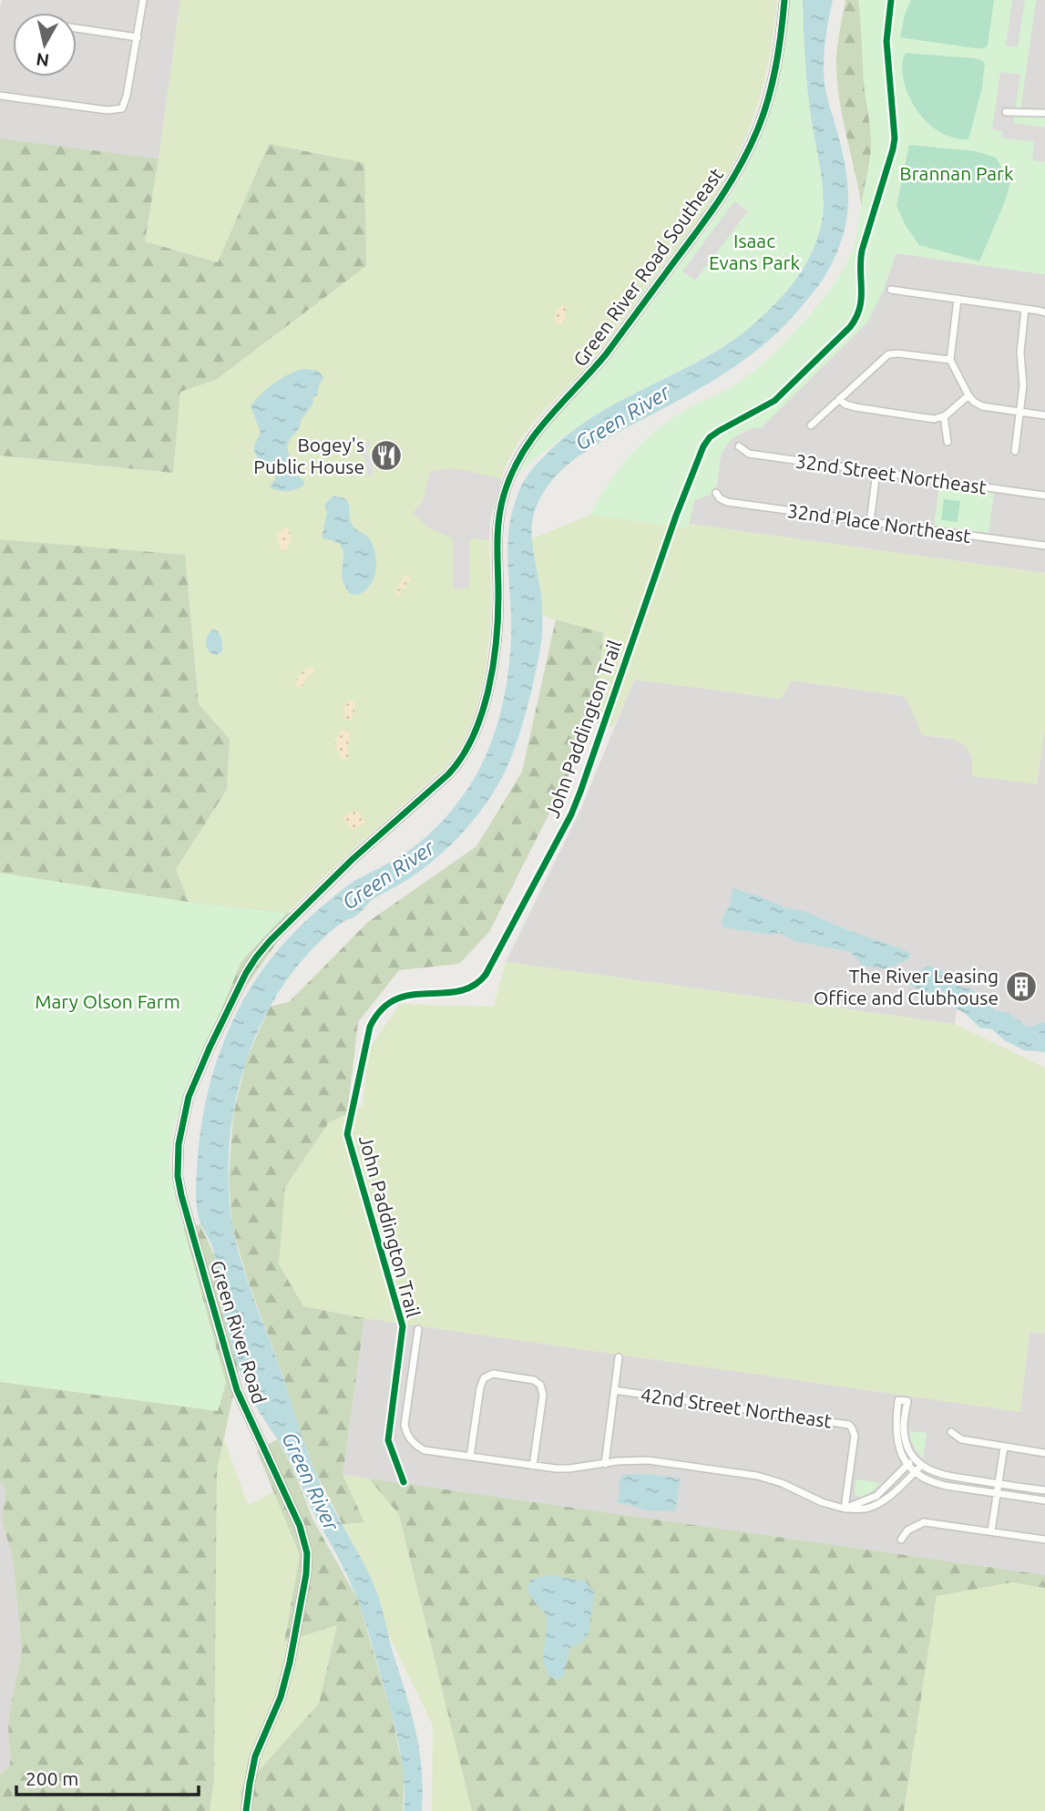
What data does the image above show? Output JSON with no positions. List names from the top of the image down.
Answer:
{
  "streets": {
    "street": [
      "Green River Road Southeast",
      "32nd Street Northeast",
      "32nd Place Northeast",
      "Green River Road",
      "42nd Street Northeast"
    ],
    "cycle path": ["John Paddington Trail"]
  },
  "crossings": [
    ["Green River Road Southeast", "Green River Road"]
  ],
  "water": ["Green River"],
  "parks": ["Brannan Park", "Isaac Evans Park", "Mary Olson Farm"],
  "places": {
    "restaurant": ["Bogey's Public House"],
    "building": ["The River Leasing Office and Clubhouse"]
  },
  "scale_bar": "200 m",
  "north": "bottom"
}
